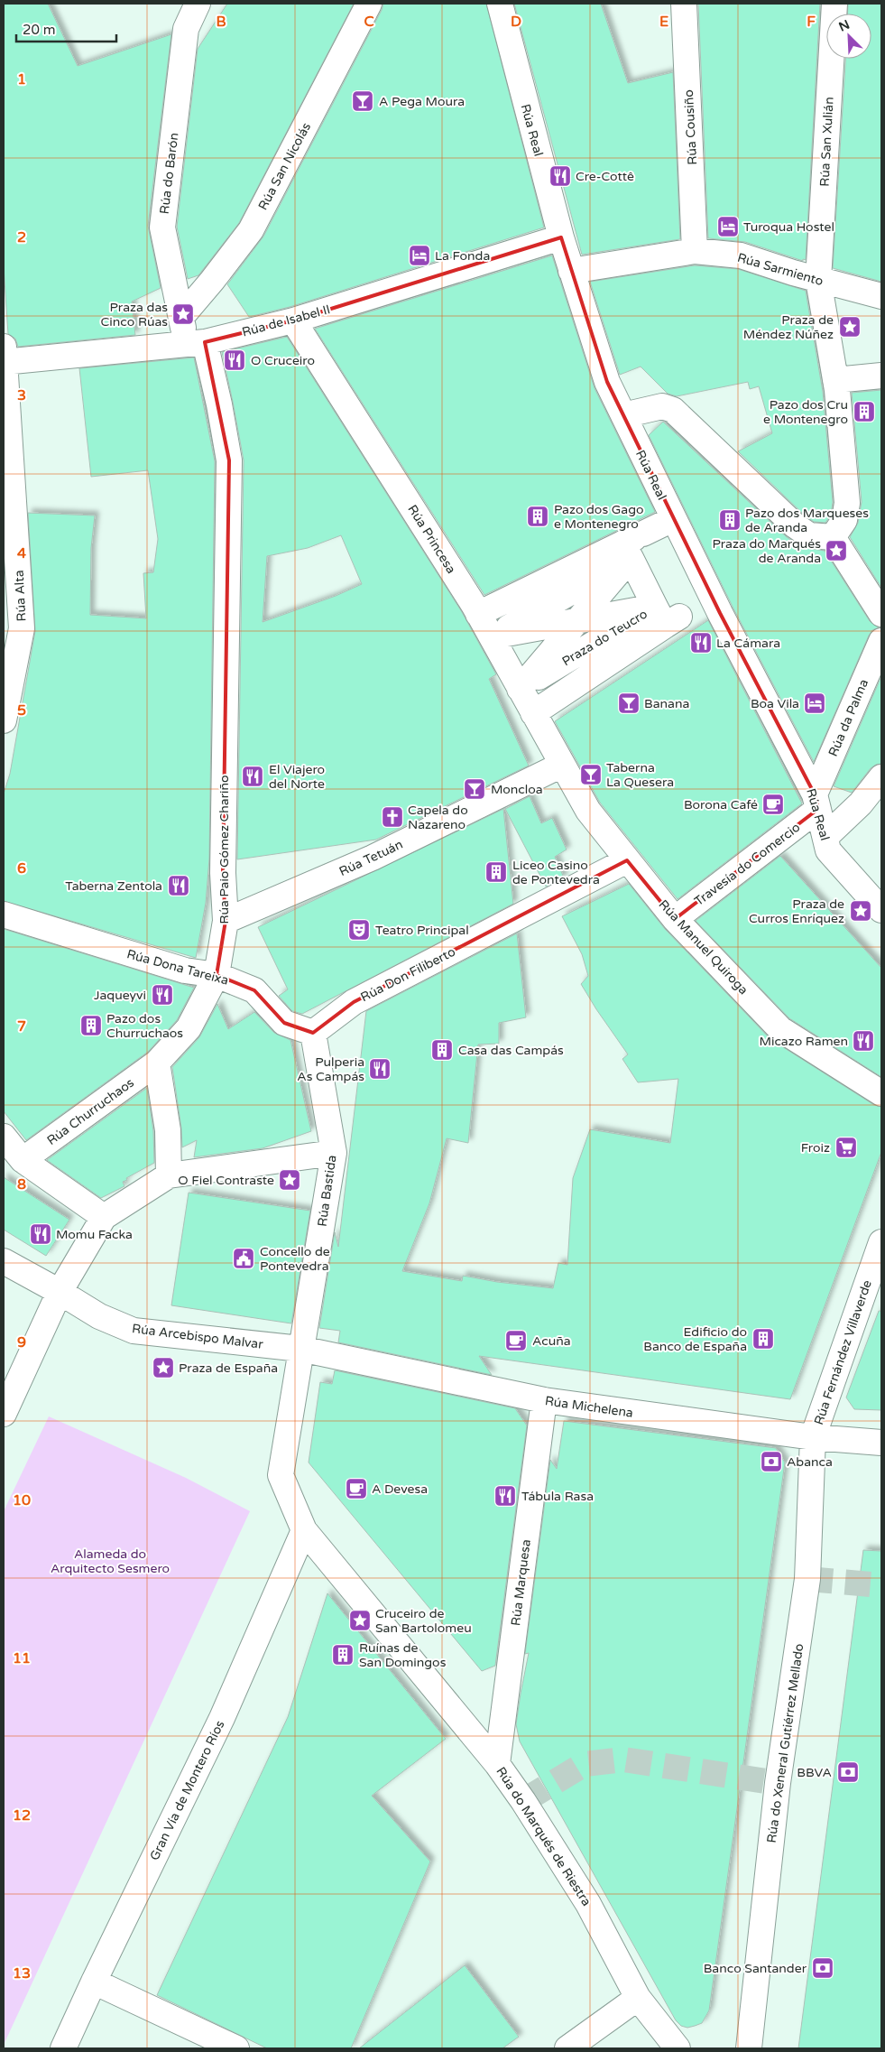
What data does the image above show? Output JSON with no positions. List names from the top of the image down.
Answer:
{
  "streets": {
    "street": [
      "Rúa Cousiño",
      "Rúa Real",
      "Rúa San Xulián",
      "Rúa San Nicolás",
      "Rúa do Barón",
      "Rúa Sarmiento",
      "Rúa de Isabel II",
      "Rúa Princesa",
      "Rúa Alta",
      "Praza do Teucro",
      "Rúa da Palma",
      "Rúa Paio Gómez Chariño",
      "Rúa Tetuán",
      "Travesía do Comercio",
      "Rúa Manuel Quiroga",
      "Rúa Dona Tareixa",
      "Rúa Don Filiberto",
      "Rúa Churruchaos",
      "Rúa Bastida",
      "Rúa Arcebispo Malvar",
      "Rúa Fernández Villaverde",
      "Rúa Michelena",
      "Rúa Marquesa",
      "Rúa do Xeneral Gutiérrez Mellado",
      "Gran Vía de Montero Ríos",
      "Rúa do Marqués de Riestra"
    ]
  },
  "crossings": [
    ["Rúa Cousiño", "Rúa Sarmiento"],
    ["Rúa Real", "Rúa Sarmiento"],
    ["Rúa Real", "Rúa de Isabel II"],
    ["Rúa Real", "Praza do Teucro"],
    ["Rúa Real", "Rúa da Palma"],
    ["Rúa Real", "Travesía do Comercio"],
    ["Rúa San Xulián", "Rúa Sarmiento"],
    ["Rúa San Nicolás", "Rúa do Barón"],
    ["Rúa do Barón", "Rúa de Isabel II"],
    ["Rúa do Barón", "Rúa Paio Gómez Chariño"],
    ["Rúa de Isabel II", "Rúa Princesa"],
    ["Rúa de Isabel II", "Rúa Alta"],
    ["Rúa de Isabel II", "Rúa Paio Gómez Chariño"],
    ["Rúa Princesa", "Praza do Teucro"],
    ["Rúa Princesa", "Rúa Tetuán"],
    ["Rúa Princesa", "Rúa Manuel Quiroga"],
    ["Rúa da Palma", "Travesía do Comercio"],
    ["Rúa Paio Gómez Chariño", "Rúa Tetuán"],
    ["Rúa Paio Gómez Chariño", "Rúa Dona Tareixa"],
    ["Rúa Paio Gómez Chariño", "Rúa Churruchaos"],
    ["Rúa Tetuán", "Rúa Manuel Quiroga"],
    ["Travesía do Comercio", "Rúa Manuel Quiroga"],
    ["Rúa Manuel Quiroga", "Rúa Don Filiberto"],
    ["Rúa Dona Tareixa", "Rúa Don Filiberto"],
    ["Rúa Dona Tareixa", "Rúa Bastida"],
    ["Rúa Don Filiberto", "Rúa Bastida"],
    ["Rúa Bastida", "Rúa Arcebispo Malvar"],
    ["Rúa Bastida", "Rúa Michelena"],
    ["Rúa Bastida", "Rúa do Marqués de Riestra"],
    ["Rúa Arcebispo Malvar", "Rúa Michelena"],
    ["Rúa Arcebispo Malvar", "Rúa do Marqués de Riestra"],
    ["Rúa Fernández Villaverde", "Rúa Michelena"],
    ["Rúa Fernández Villaverde", "Rúa do Xeneral Gutiérrez Mellado"],
    ["Rúa Michelena", "Rúa Marquesa"],
    ["Rúa Michelena", "Rúa do Xeneral Gutiérrez Mellado"],
    ["Rúa Michelena", "Rúa do Marqués de Riestra"],
    ["Rúa Marquesa", "Rúa do Marqués de Riestra"],
    ["Gran Vía de Montero Ríos", "Rúa do Marqués de Riestra"]
  ],
  "parks": ["Alameda do Arquitecto Sesmero"],
  "places": {
    "bar": [
      "A Pega Moura",
      "Banana",
      "Taberna La Quesera",
      "Moncloa"
    ],
    "restaurant": [
      "Cre-Cottê",
      "O Cruceiro",
      "La Cámara",
      "El Viajero del Norte",
      "Taberna Zentola",
      "Jaqueyvi",
      "Micazo Ramen",
      "Pulperia As Campás",
      "Momu Facka",
      "Tábula Rasa"
    ],
    "hotel": ["Turoqua Hostel", "La Fonda", "Boa Vila"],
    "place": [
      "Praza das Cinco Rúas",
      "Praza de Méndez Núñez",
      "Praza do Marqués de Aranda",
      "Praza de Curros Enríquez",
      "O Fiel Contraste",
      "Praza de España",
      "Cruceiro de San Bartolomeu"
    ],
    "building": [
      "Pazo dos Cru e Montenegro",
      "Pazo dos Gago e Montenegro",
      "Pazo dos Marqueses de Aranda",
      "Liceo Casino de Pontevedra",
      "Pazo dos Churruchaos",
      "Casa das Campás",
      "Edificio do Banco de España",
      "Ruínas de San Domingos"
    ],
    "cafe": ["Borona Café", "Acuña", "A Devesa"],
    "church": ["Capela do Nazareno"],
    "theatre": ["Teatro Principal"],
    "supermarket": ["Froiz"],
    "public building": ["Concello de Pontevedra"],
    "bank": ["Abanca", "BBVA", "Banco Santander"]
  },
  "scale_bar": "20 m",
  "north": "top left",
  "grid": {
    "columns": [
      "B",
      "C",
      "D",
      "E",
      "F"
    ],
    "rows": [
      "1",
      "2",
      "3",
      "4",
      "5",
      "6",
      "7",
      "8",
      "9",
      "10",
      "11",
      "12",
      "13"
    ]
  }
}
